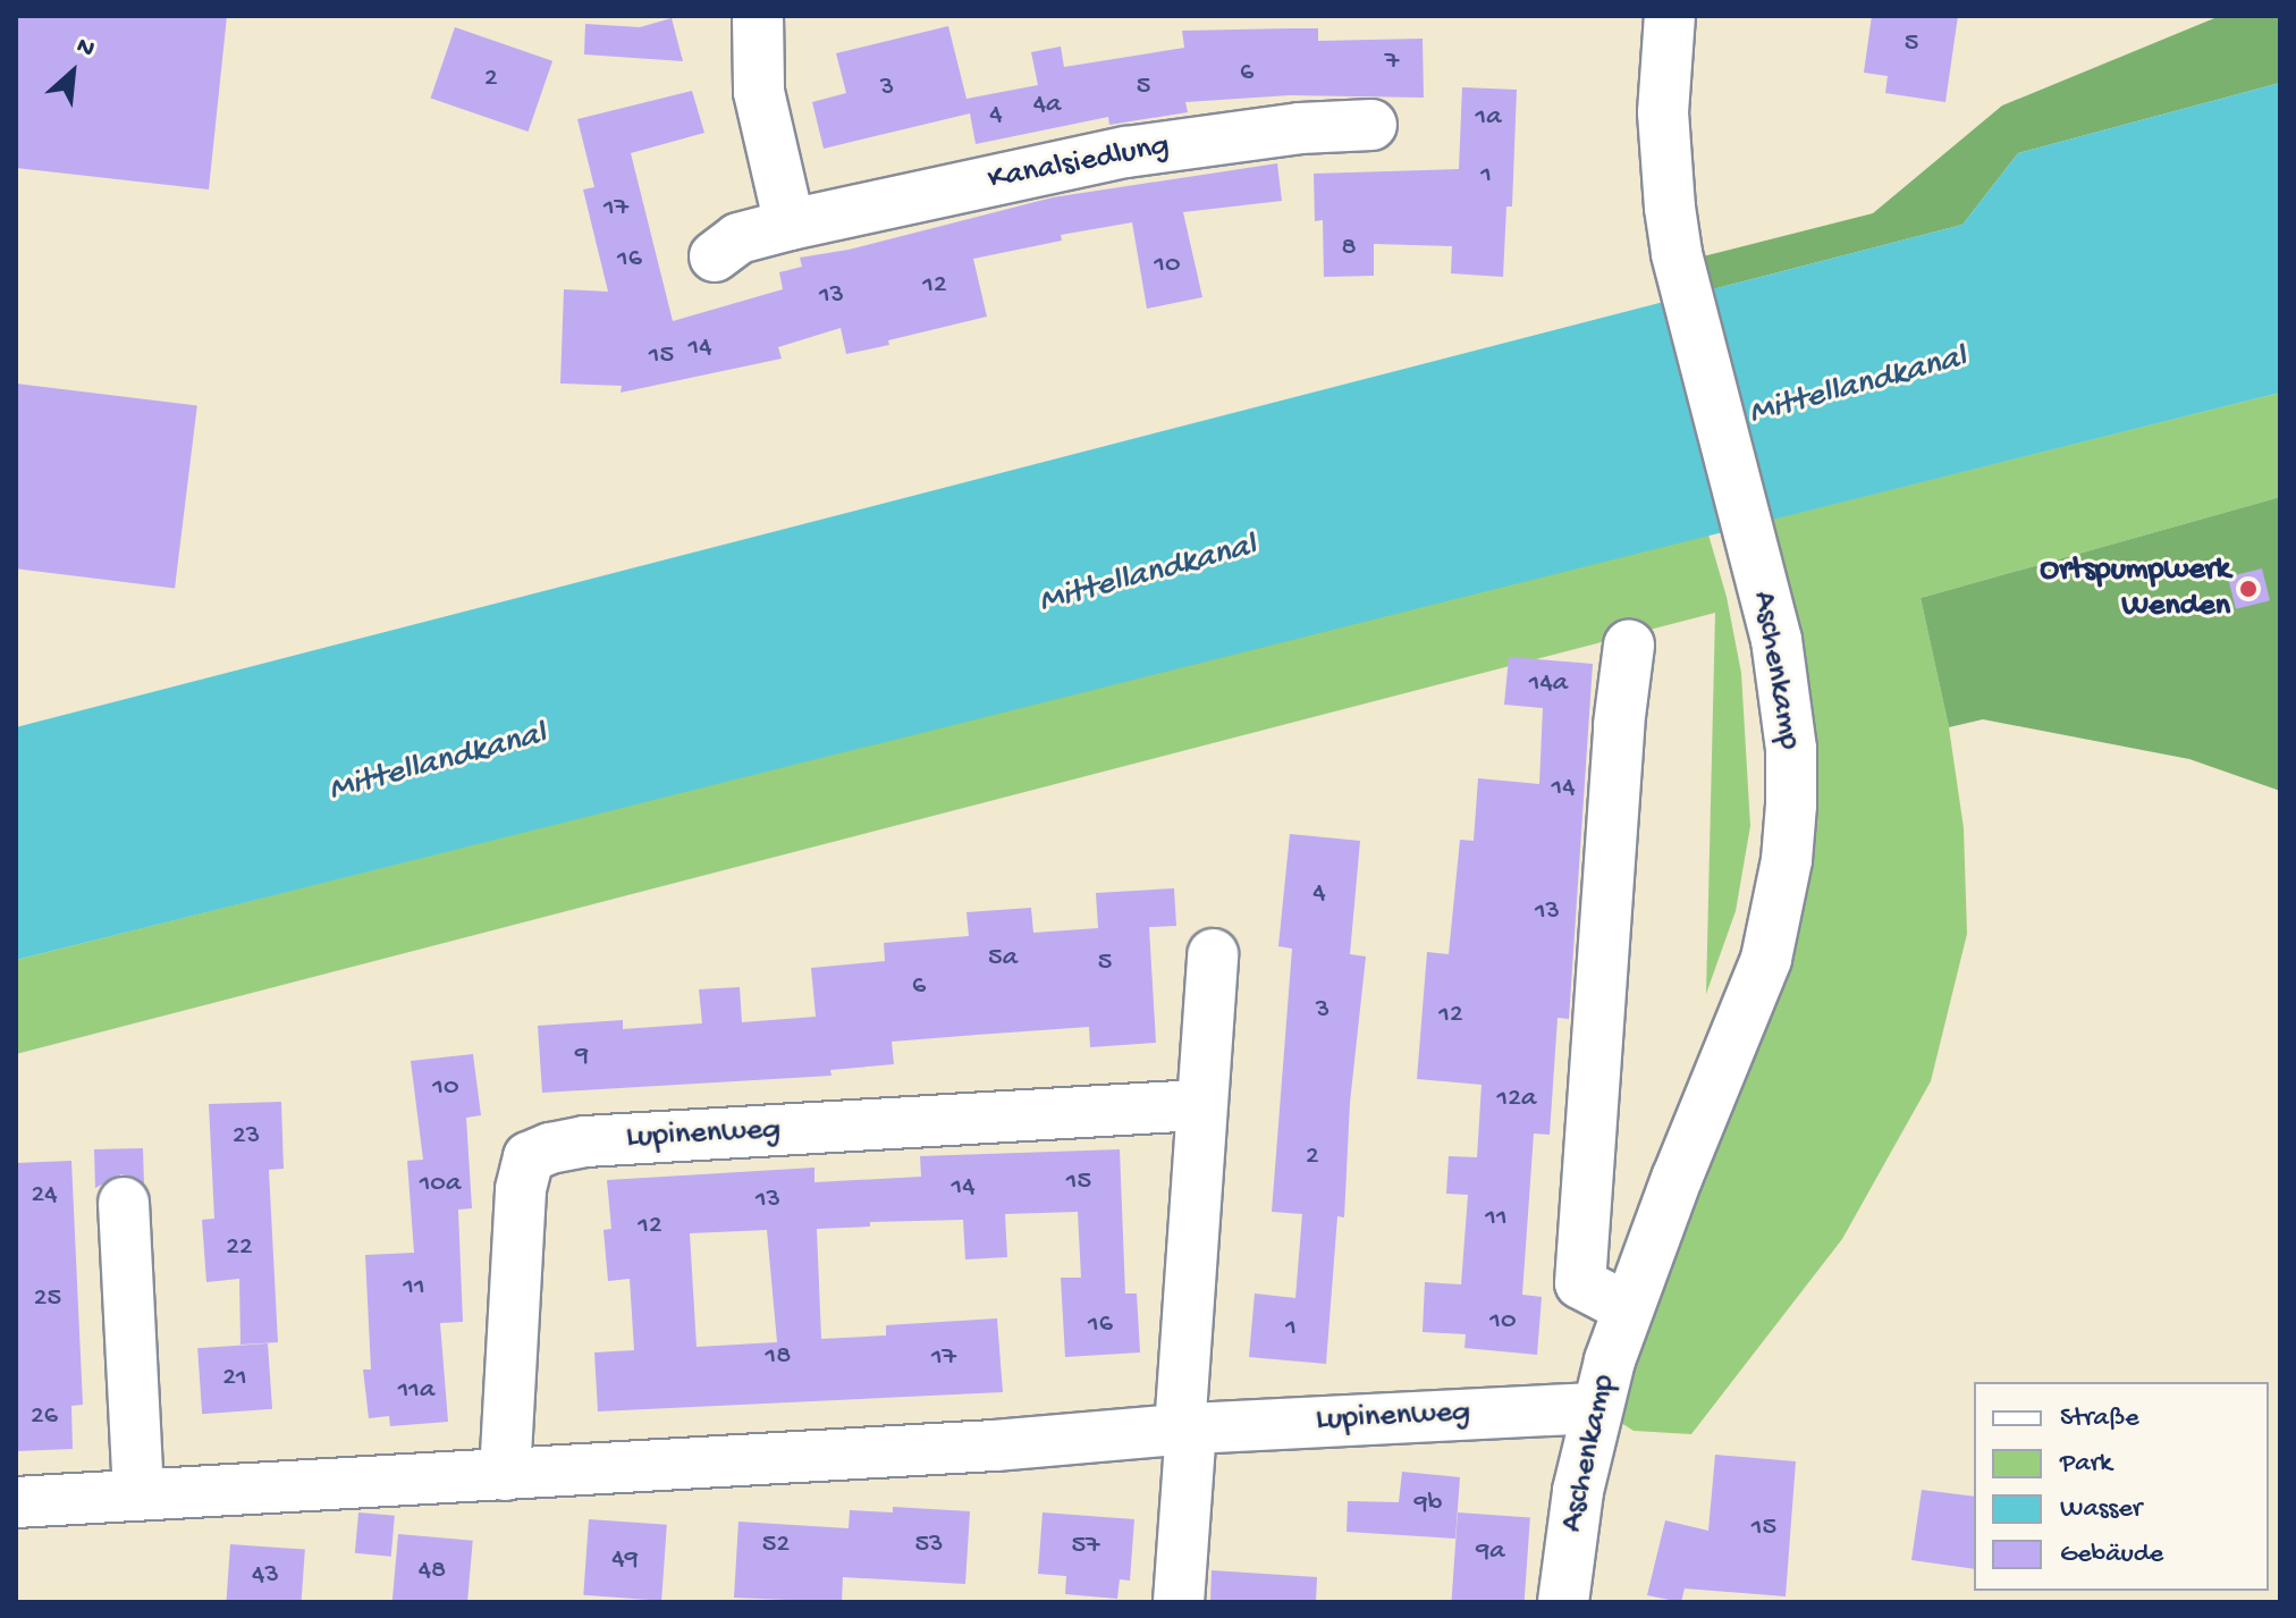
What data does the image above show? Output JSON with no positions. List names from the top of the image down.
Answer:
{
  "streets": {
    "street": ["Kanalsiedlung", "Aschenkamp", "Lupinenweg"]
  },
  "crossings": [
    ["Aschenkamp", "Lupinenweg"]
  ],
  "water": ["Mittellandkanal"],
  "places": ["Ortspumpwerk Wenden"],
  "house_numbers": [
    "5",
    "7",
    "6",
    "2",
    "5",
    "3",
    "4a",
    "4",
    "1a",
    "1",
    "17",
    "8",
    "16",
    "10",
    "12",
    "13",
    "14",
    "15",
    "14a",
    "14",
    "4",
    "13",
    "5a",
    "5",
    "6",
    "3",
    "12",
    "9",
    "10",
    "12a",
    "23",
    "2",
    "15",
    "10a",
    "14",
    "24",
    "13",
    "11",
    "12",
    "22",
    "11",
    "25",
    "10",
    "16",
    "1",
    "18",
    "17",
    "21",
    "11a",
    "26",
    "9b",
    "15",
    "52",
    "53",
    "57",
    "9a",
    "49",
    "48",
    "43"
  ],
  "legend": [
    "Straße",
    "Park",
    "Wasser",
    "Gebäude"
  ],
  "north": "top right"
}
